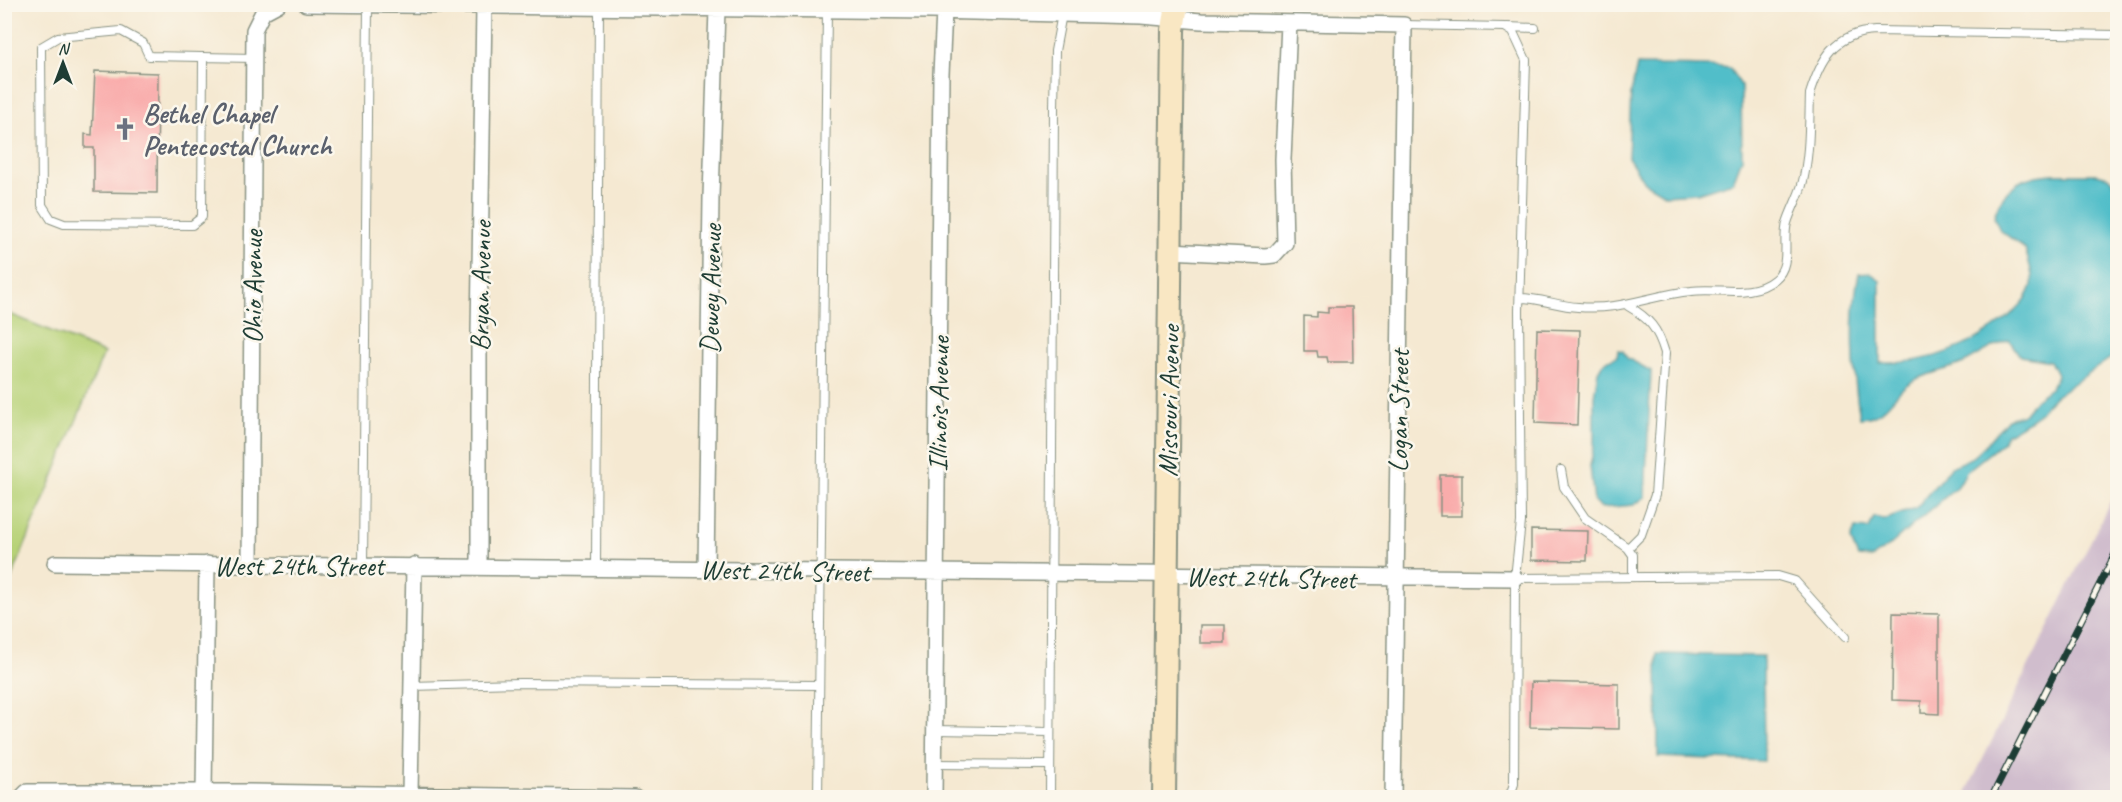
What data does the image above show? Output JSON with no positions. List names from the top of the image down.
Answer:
{
  "streets": {
    "street": [
      "Bryan Avenue",
      "Ohio Avenue",
      "Dewey Avenue",
      "Missouri Avenue",
      "Illinois Avenue",
      "Logan Street",
      "West 24th Street"
    ]
  },
  "crossings": [
    ["Bryan Avenue", "West 24th Street"],
    ["Ohio Avenue", "West 24th Street"],
    ["Dewey Avenue", "West 24th Street"],
    ["Missouri Avenue", "West 24th Street"],
    ["Illinois Avenue", "West 24th Street"],
    ["Logan Street", "West 24th Street"]
  ],
  "places": {
    "church": ["Bethel Chapel Pentecostal Church"]
  },
  "north": "top"
}
